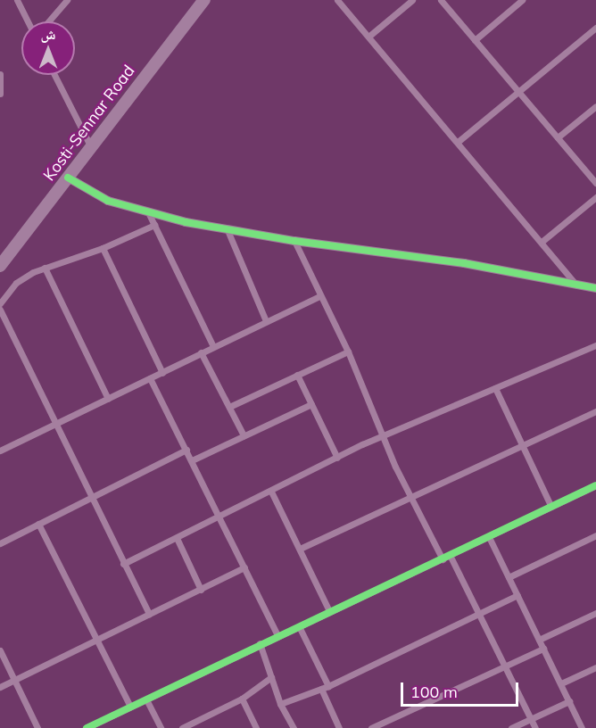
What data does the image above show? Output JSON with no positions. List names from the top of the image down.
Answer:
{
  "streets": {
    "highway": ["Kosti-Sennar Road"]
  },
  "scale_bar": "100 m",
  "north": "top"
}
